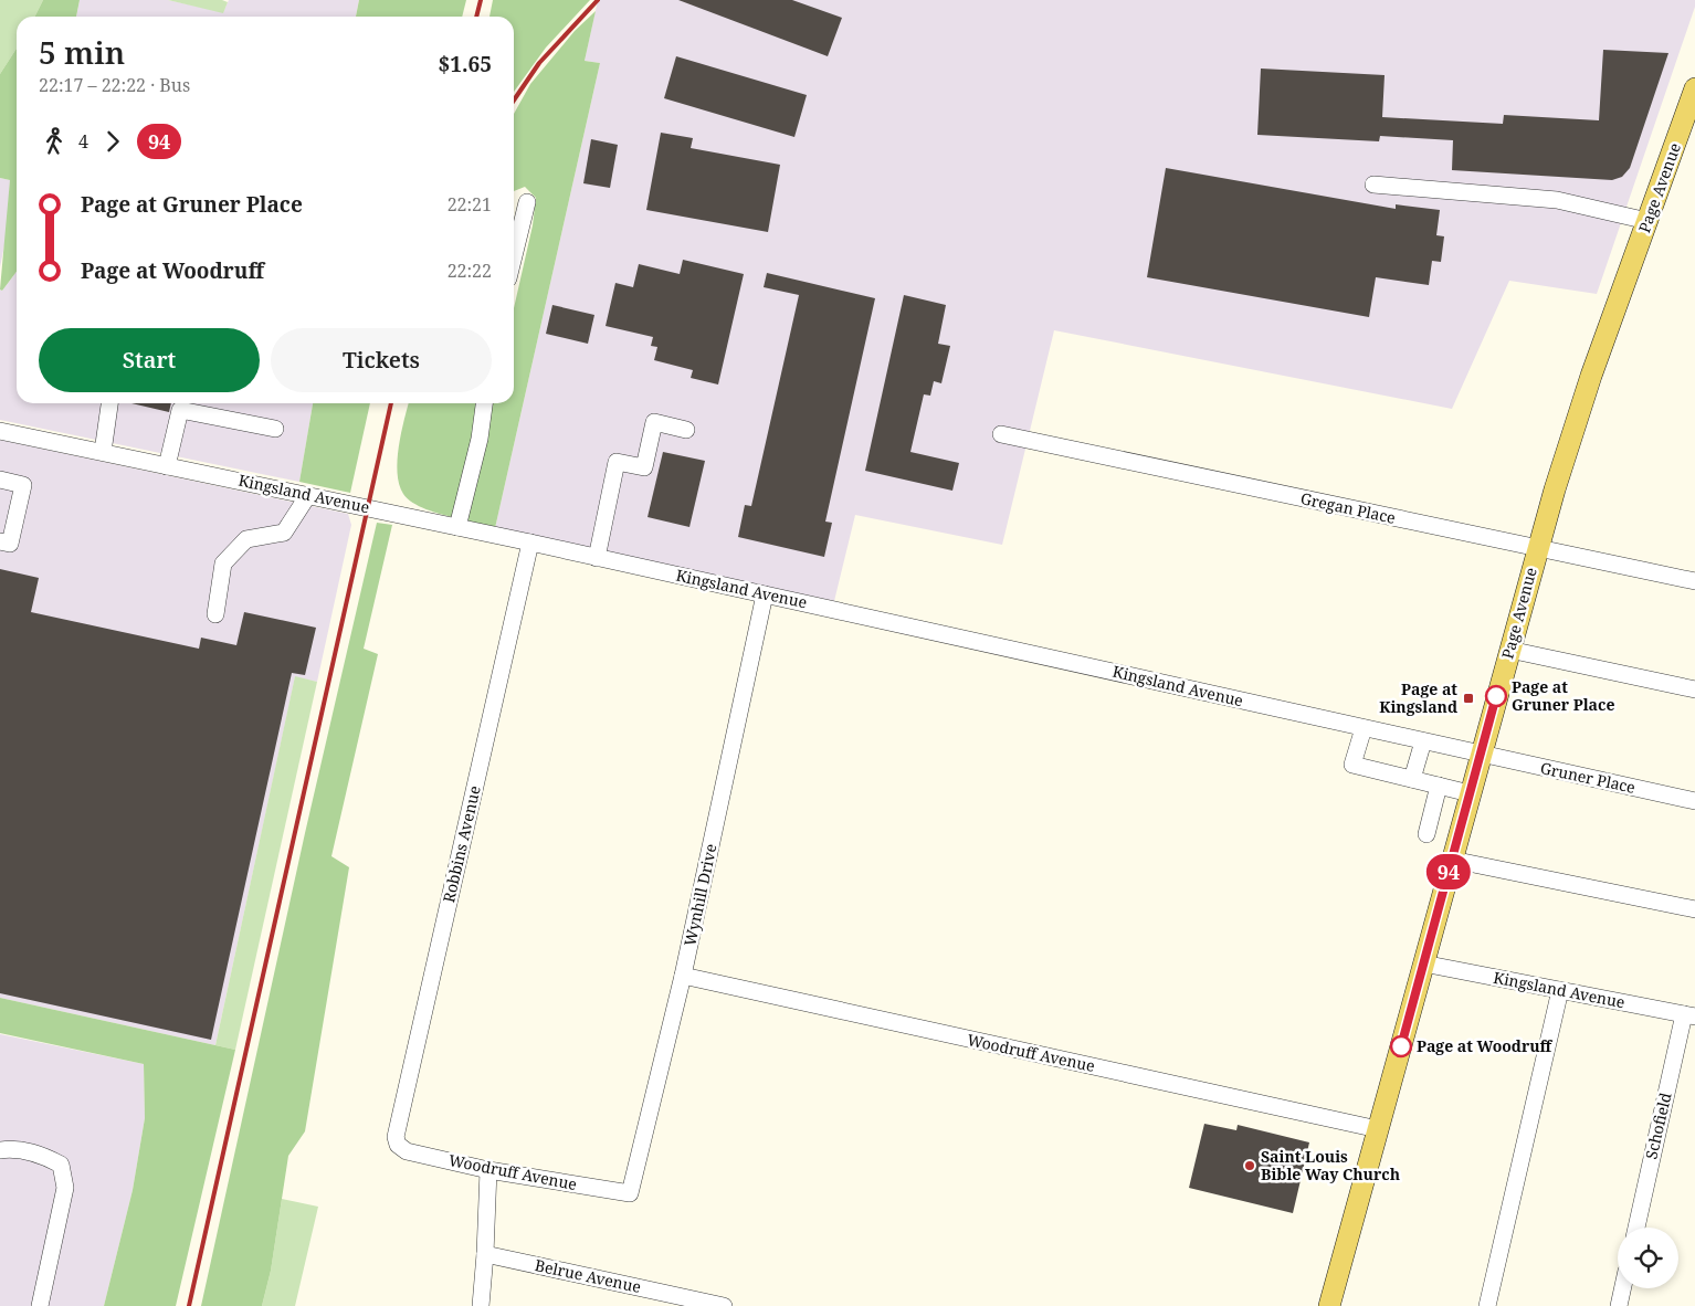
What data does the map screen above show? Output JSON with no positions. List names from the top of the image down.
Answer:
{
  "streets": {
    "main road": ["Page Avenue"],
    "street": [
      "Kingsland Avenue",
      "Gregan Place",
      "Gruner Place",
      "Robbins Avenue",
      "Wynhill Drive",
      "Woodruff Avenue",
      "Schofield",
      "Belrue Avenue"
    ]
  },
  "crossings": [
    ["Page Avenue", "Kingsland Avenue"],
    ["Page Avenue", "Gregan Place"],
    ["Page Avenue", "Gruner Place"],
    ["Page Avenue", "Woodruff Avenue"],
    ["Kingsland Avenue", "Gruner Place"],
    ["Kingsland Avenue", "Robbins Avenue"],
    ["Kingsland Avenue", "Wynhill Drive"],
    ["Kingsland Avenue", "Schofield"],
    ["Robbins Avenue", "Woodruff Avenue"],
    ["Wynhill Drive", "Woodruff Avenue"]
  ],
  "places": {
    "other": ["Page at Gruner Place", "Page at Woodruff", "Saint Louis Bible Way Church"],
    "transit": ["Page at Kingsland"]
  },
  "lines": ["bus line 94"],
  "page": {
    "on_map": "94",
    "heading": ["5 min", "22:17 – 22:22 · Bus", "$1.65"],
    "legs": ["4", "94"],
    "list": [
      {
        "name": "Page at Gruner Place",
        "value": "22:21"
      },
      {
        "name": "Page at Woodruff",
        "value": "22:22"
      }
    ],
    "buttons": ["Start", "Tickets"]
  }
}
